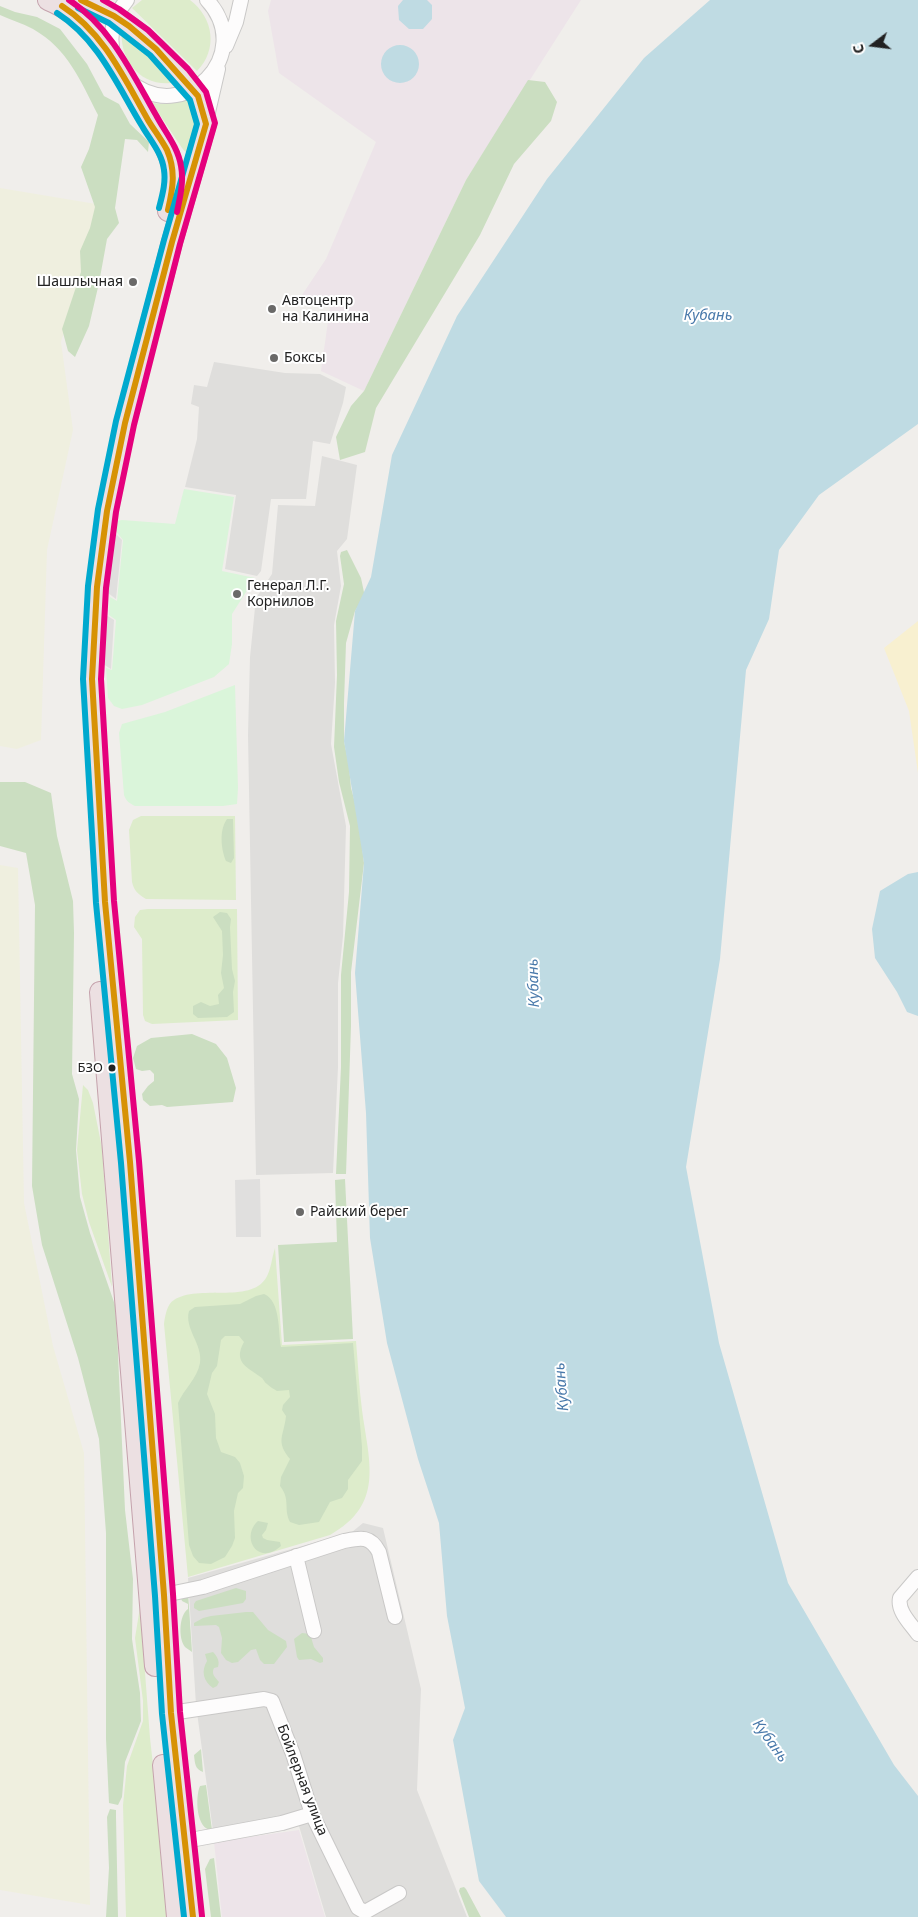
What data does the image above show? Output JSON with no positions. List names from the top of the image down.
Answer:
{
  "streets": {
    "street": ["Бойлерная улица"]
  },
  "water": ["Кубань"],
  "places": [
    "Шашлычная",
    "Автоцентр на Калинина",
    "Боксы",
    "Генерал Л.Г. Корнилов",
    "БЗО",
    "Райский берег"
  ],
  "north": "left"
}
